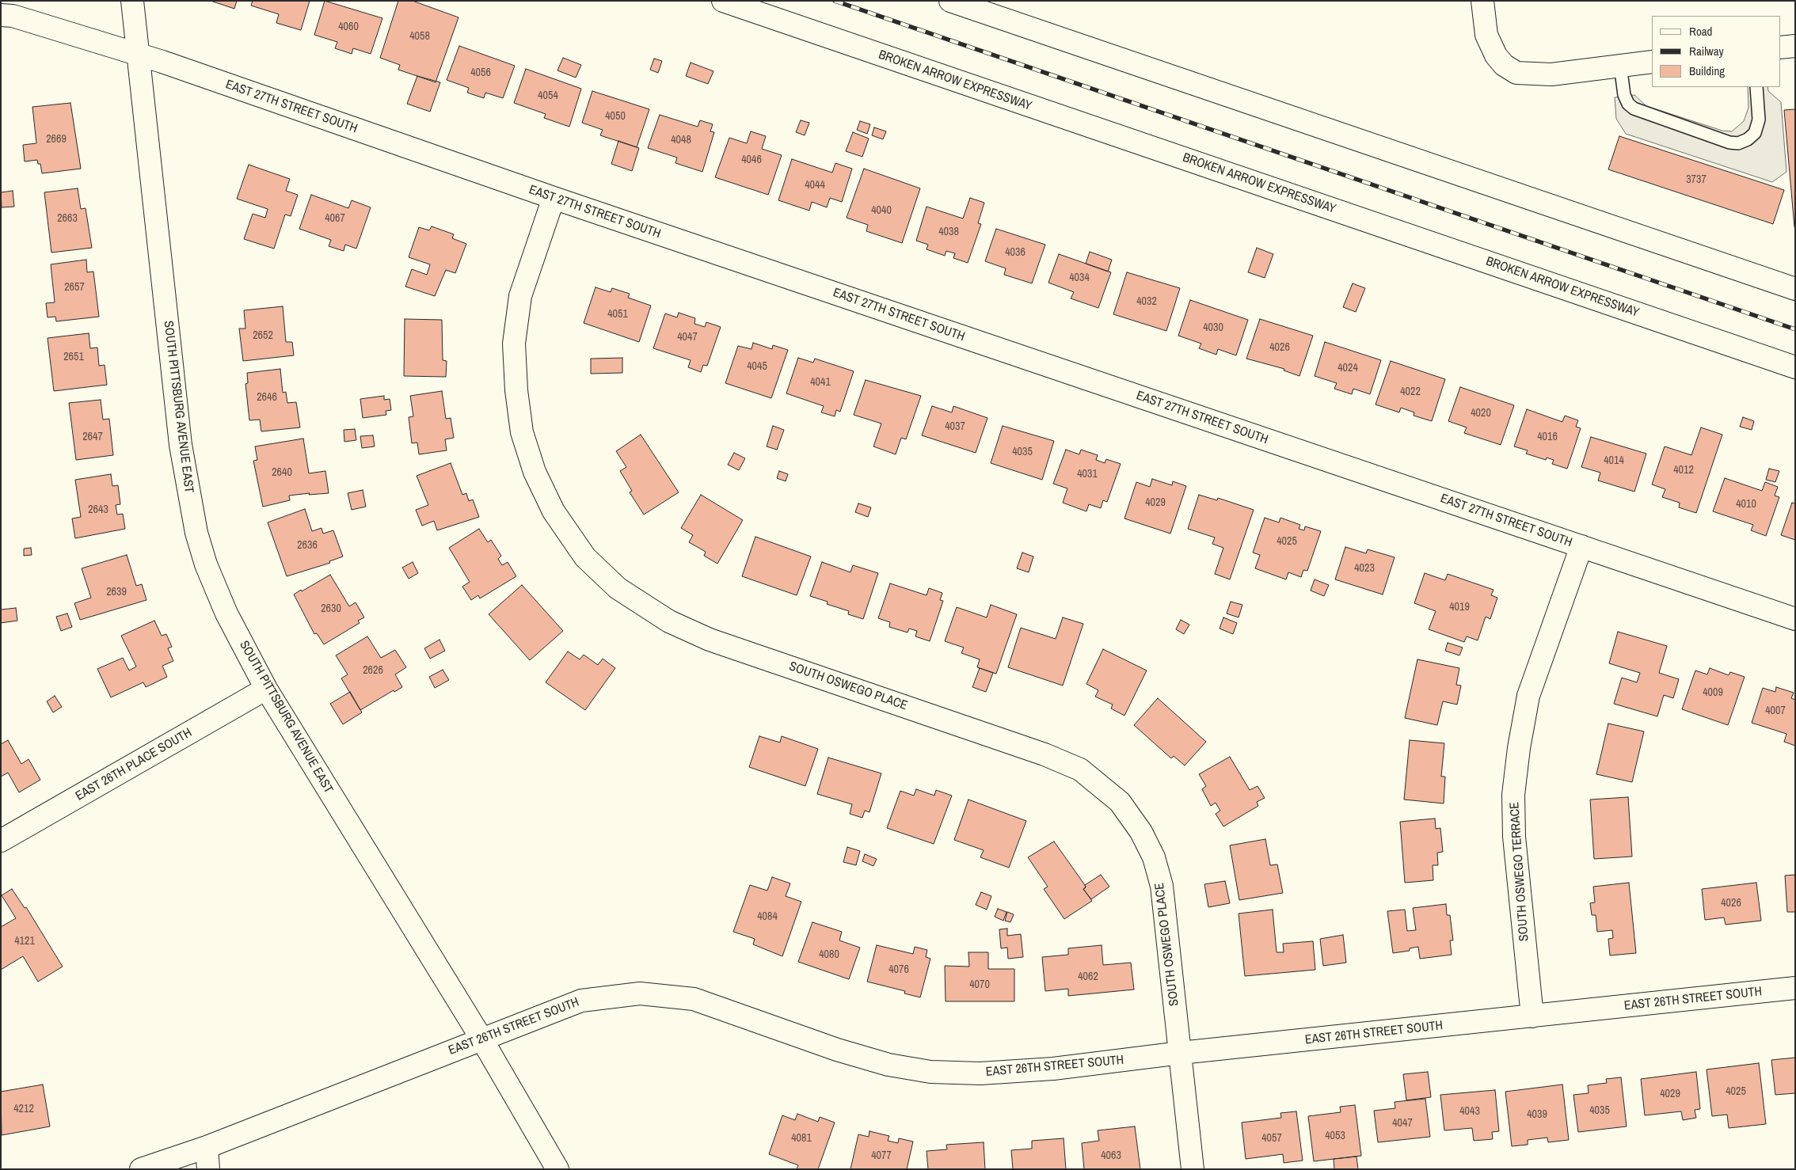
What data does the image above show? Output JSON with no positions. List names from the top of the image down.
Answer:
{
  "streets": {
    "main road": [
      "BROKEN ARROW EXPRESSWAY",
      "EAST 27TH STREET SOUTH",
      "SOUTH PITTSBURG AVENUE EAST",
      "SOUTH OSWEGO PLACE",
      "EAST 26TH PLACE SOUTH",
      "SOUTH OSWEGO TERRACE",
      "EAST 26TH STREET SOUTH"
    ]
  },
  "crossings": [
    ["EAST 27TH STREET SOUTH", "SOUTH PITTSBURG AVENUE EAST"],
    ["EAST 27TH STREET SOUTH", "SOUTH OSWEGO PLACE"],
    ["EAST 27TH STREET SOUTH", "SOUTH OSWEGO TERRACE"],
    ["SOUTH PITTSBURG AVENUE EAST", "EAST 26TH PLACE SOUTH"],
    ["SOUTH PITTSBURG AVENUE EAST", "EAST 26TH STREET SOUTH"],
    ["SOUTH OSWEGO PLACE", "EAST 26TH STREET SOUTH"],
    ["SOUTH OSWEGO TERRACE", "EAST 26TH STREET SOUTH"]
  ],
  "house_numbers": [
    "4060",
    "4058",
    "4056",
    "4054",
    "4050",
    "2669",
    "4048",
    "4046",
    "3737",
    "4044",
    "4040",
    "2663",
    "4067",
    "4038",
    "4036",
    "4034",
    "2657",
    "4032",
    "4051",
    "4030",
    "2652",
    "4047",
    "4026",
    "2651",
    "4045",
    "4024",
    "4041",
    "4022",
    "2646",
    "4020",
    "4037",
    "2647",
    "4016",
    "4035",
    "4014",
    "4012",
    "2640",
    "4031",
    "4029",
    "4010",
    "2643",
    "4025",
    "2636",
    "4023",
    "2639",
    "4019",
    "2630",
    "2626",
    "4009",
    "4007",
    "4026",
    "4084",
    "4121",
    "4080",
    "4076",
    "4062",
    "4070",
    "4025",
    "4029",
    "4212",
    "4035",
    "4043",
    "4039",
    "4047",
    "4053",
    "4081",
    "4057",
    "4077",
    "4063"
  ],
  "legend": ["Road", "Railway", "Building"]
}
